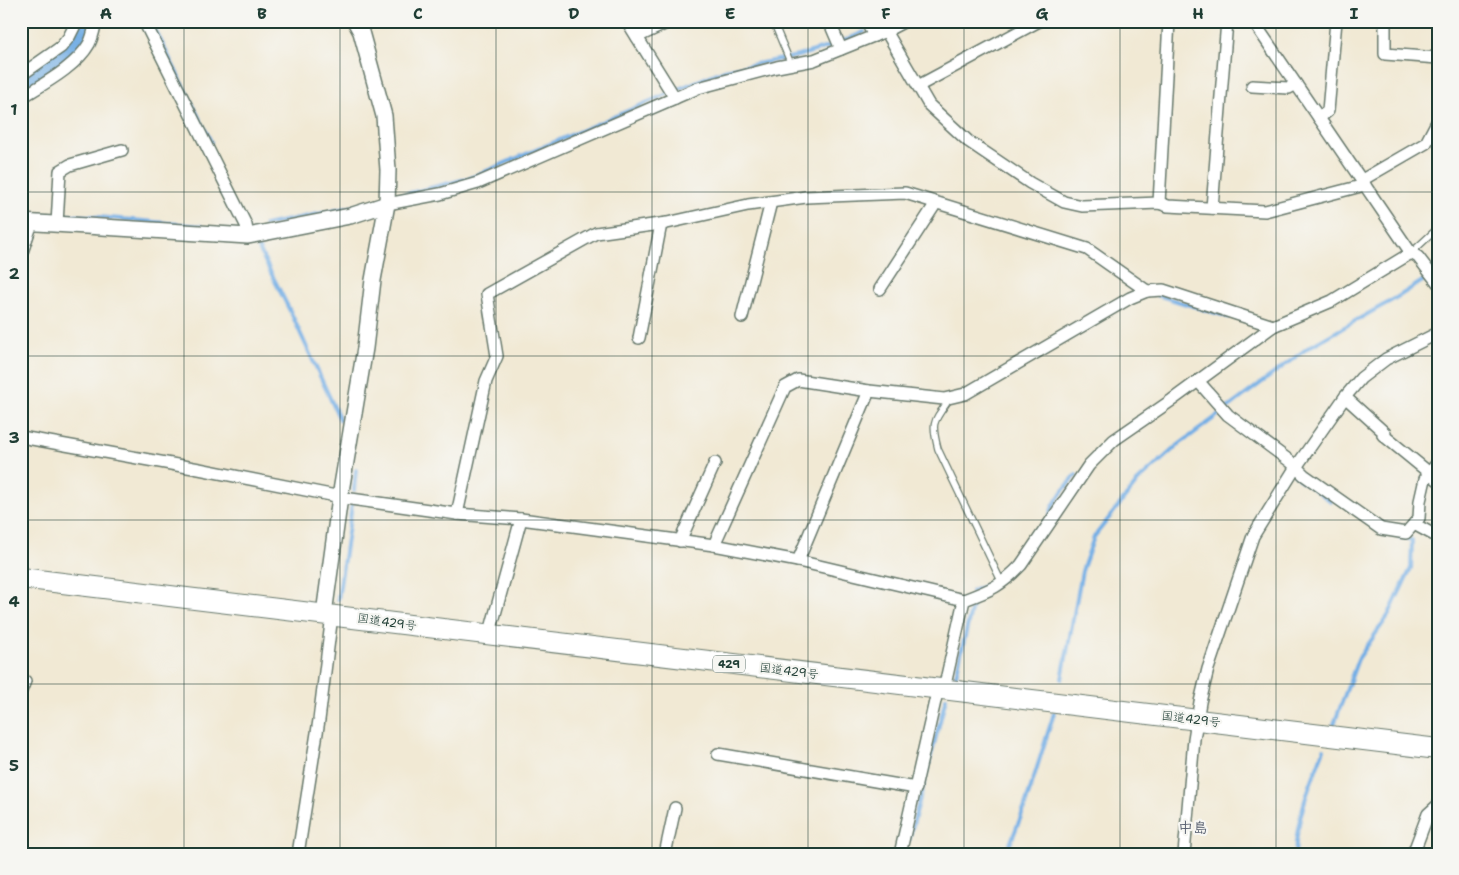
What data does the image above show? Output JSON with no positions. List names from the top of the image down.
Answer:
{
  "streets": {
    "highway": ["国道429号", "429"]
  },
  "districts": ["中島"],
  "grid": {
    "columns": [
      "A",
      "B",
      "C",
      "D",
      "E",
      "F",
      "G",
      "H",
      "I"
    ],
    "rows": [
      "1",
      "2",
      "3",
      "4",
      "5"
    ]
  }
}
